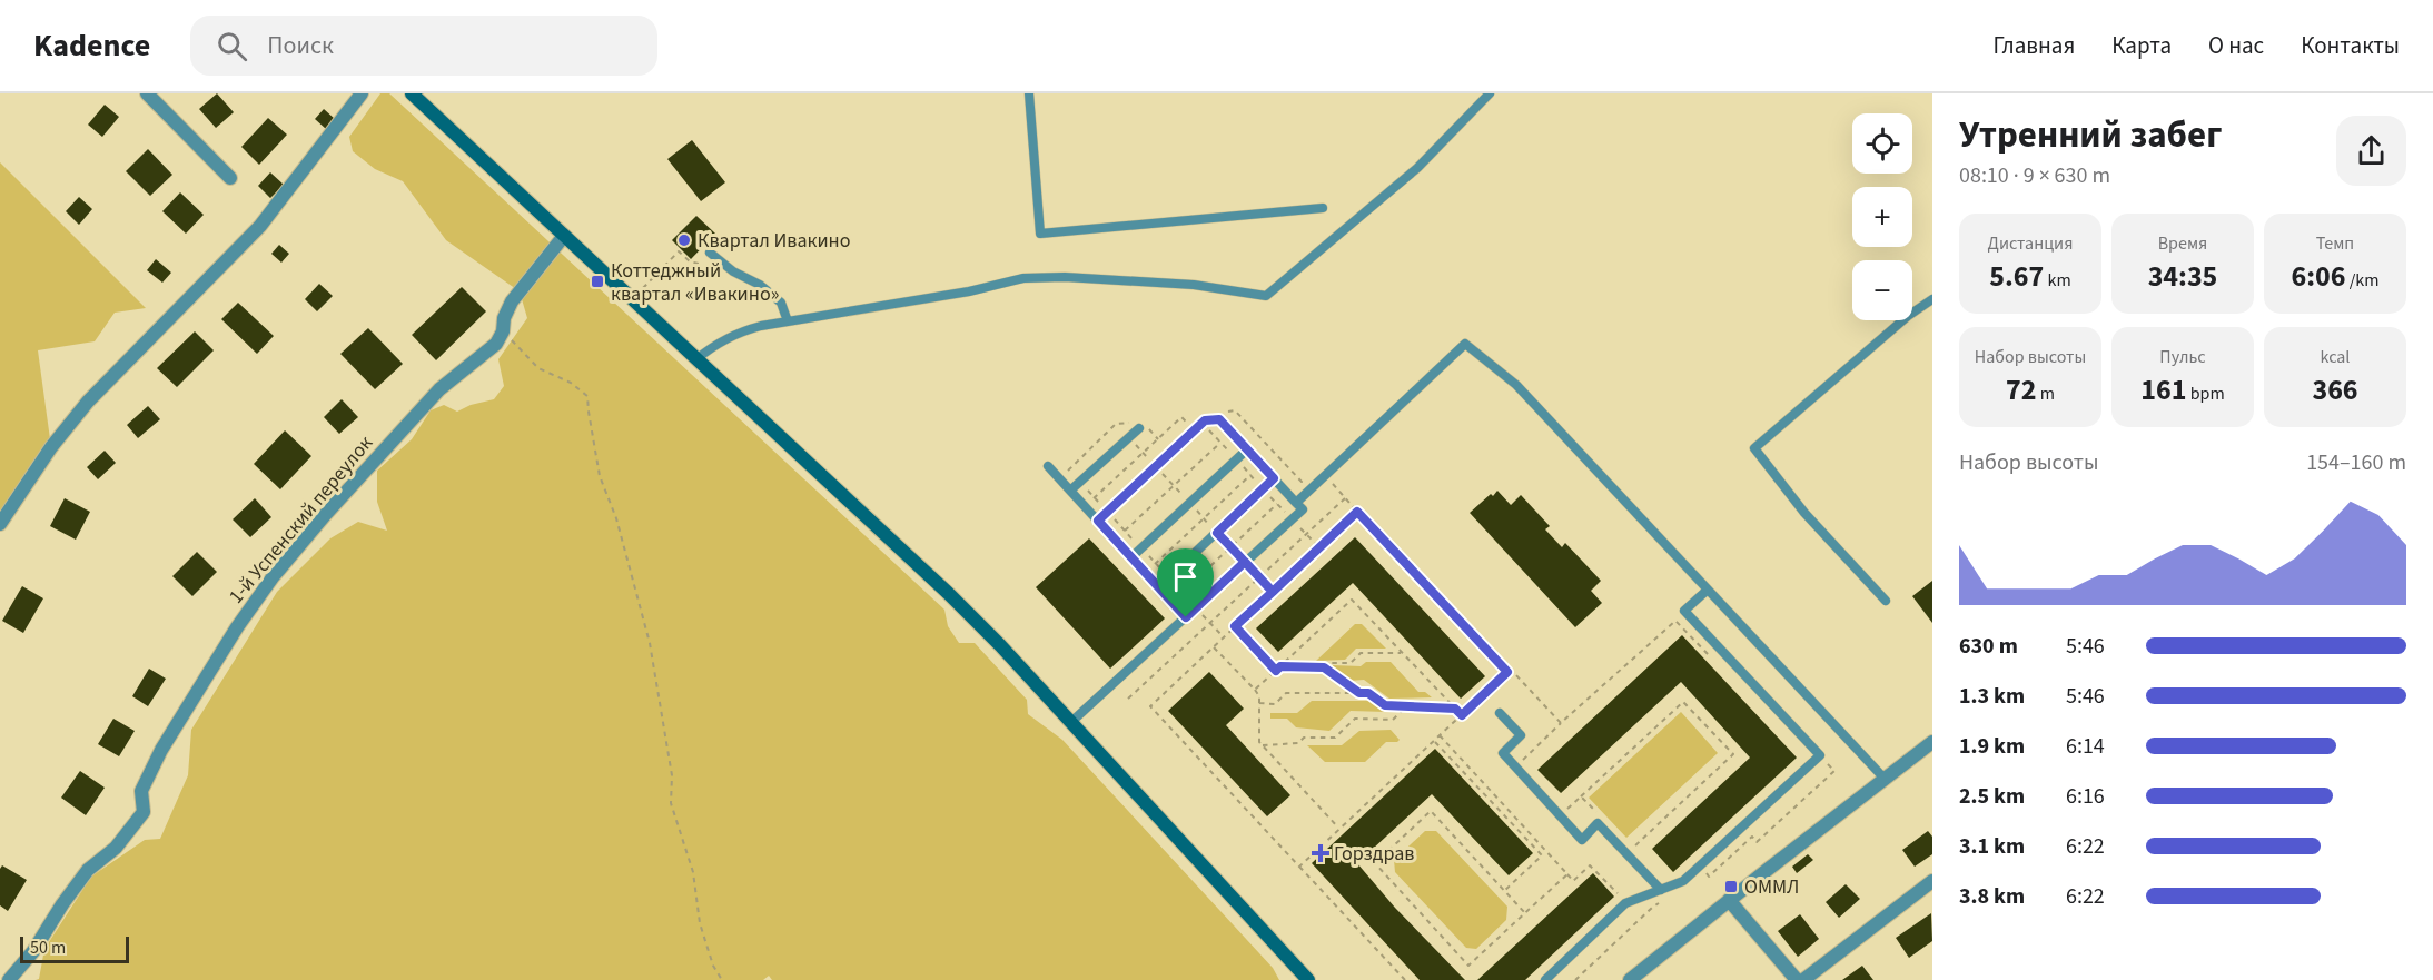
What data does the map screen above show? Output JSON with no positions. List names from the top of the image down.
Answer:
{
  "streets": {
    "street": ["1-й Успенский переулок"]
  },
  "places": {
    "other": ["Квартал Ивакино"],
    "transit": ["Коттеджный квартал «Ивакино»", "ОММЛ"],
    "health": ["Горздрав"]
  },
  "scale_bar": "50 m",
  "page": {
    "header": "Kadence",
    "search": "Поиск",
    "nav": [
      "Главная",
      "Карта",
      "О нас",
      "Контакты"
    ],
    "heading": ["Утренний забег", "08:10 · 9 × 630 m"],
    "map_buttons": ["+", "−"],
    "stats": [
      ["Дистанция", "5.67 km"],
      ["Время", "34:35"],
      ["Темп", "6:06 /km"],
      ["Набор высоты", "72 m"],
      ["Пульс", "161 bpm"],
      ["kcal", "366"]
    ],
    "chart": ["Набор высоты", "154–160 m"],
    "list": [
      {
        "name": "630 m",
        "note": "5:46"
      },
      {
        "name": "1.3 km",
        "note": "5:46"
      },
      {
        "name": "1.9 km",
        "note": "6:14"
      },
      {
        "name": "2.5 km",
        "note": "6:16"
      },
      {
        "name": "3.1 km",
        "note": "6:22"
      },
      {
        "name": "3.8 km",
        "note": "6:22"
      }
    ],
    "scale": "50 m"
  }
}
